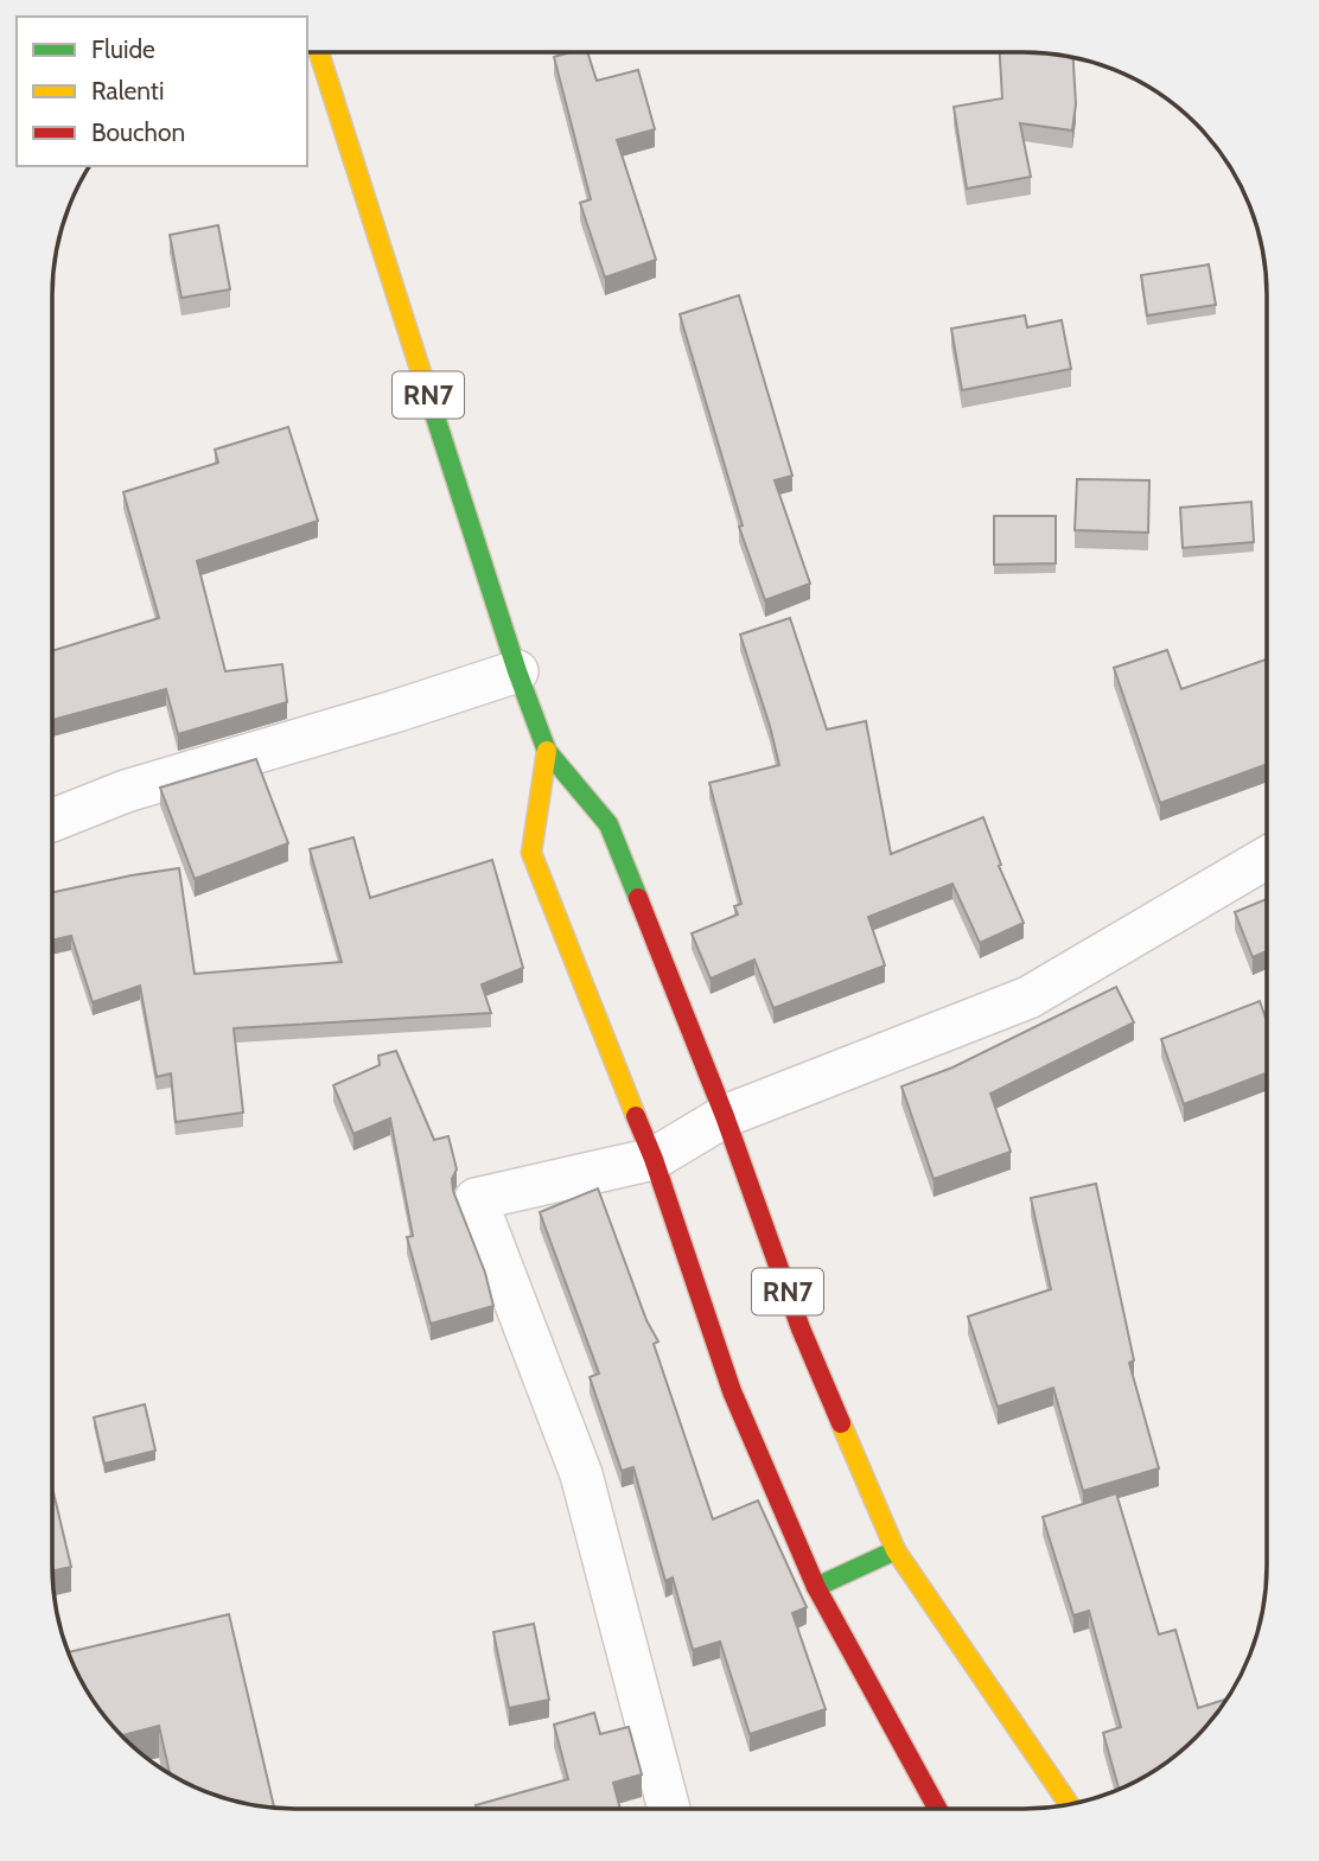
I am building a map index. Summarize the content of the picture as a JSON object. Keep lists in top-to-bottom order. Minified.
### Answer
{"streets":{"main road":["RN7"]},"legend":["Fluide","Ralenti","Bouchon"]}
